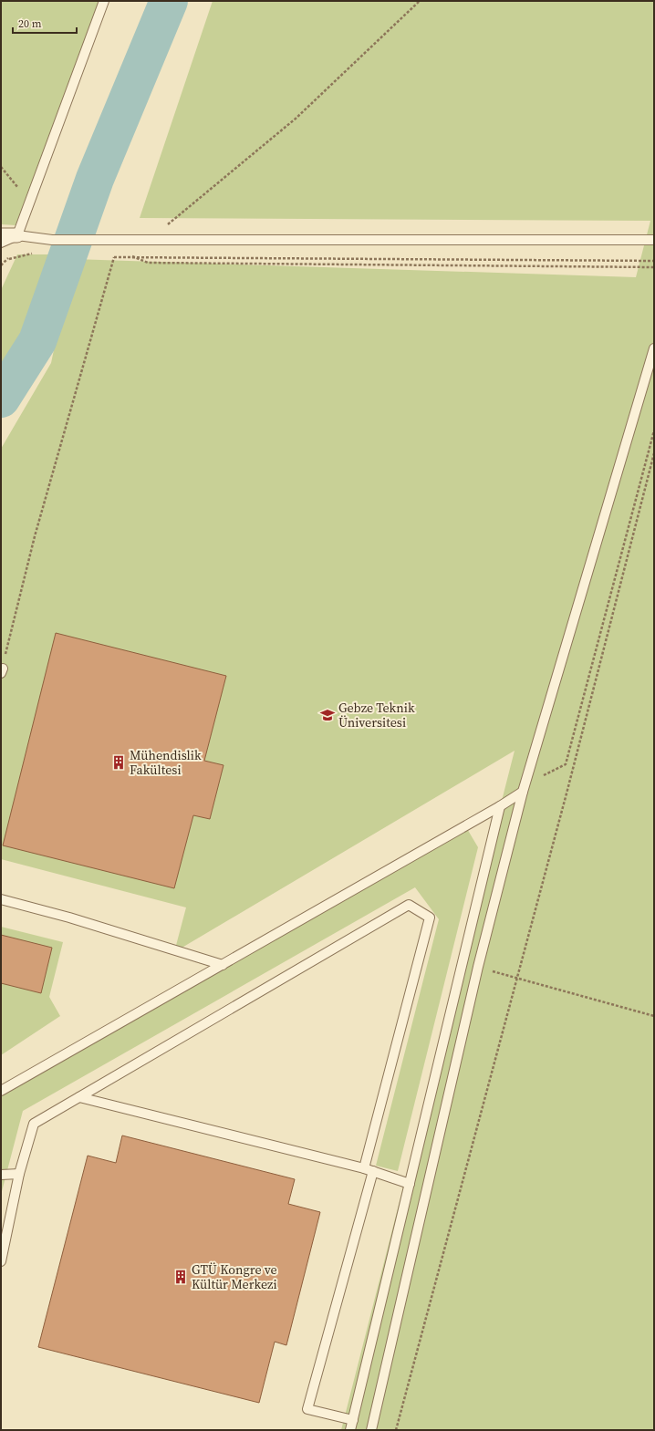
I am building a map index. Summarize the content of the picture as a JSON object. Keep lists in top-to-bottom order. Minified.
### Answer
{"places":{"school or university":["Gebze Teknik Üniversitesi"],"building":["Mühendislik Fakültesi","GTÜ Kongre ve Kültür Merkezi"]},"scale_bar":"20 m"}
